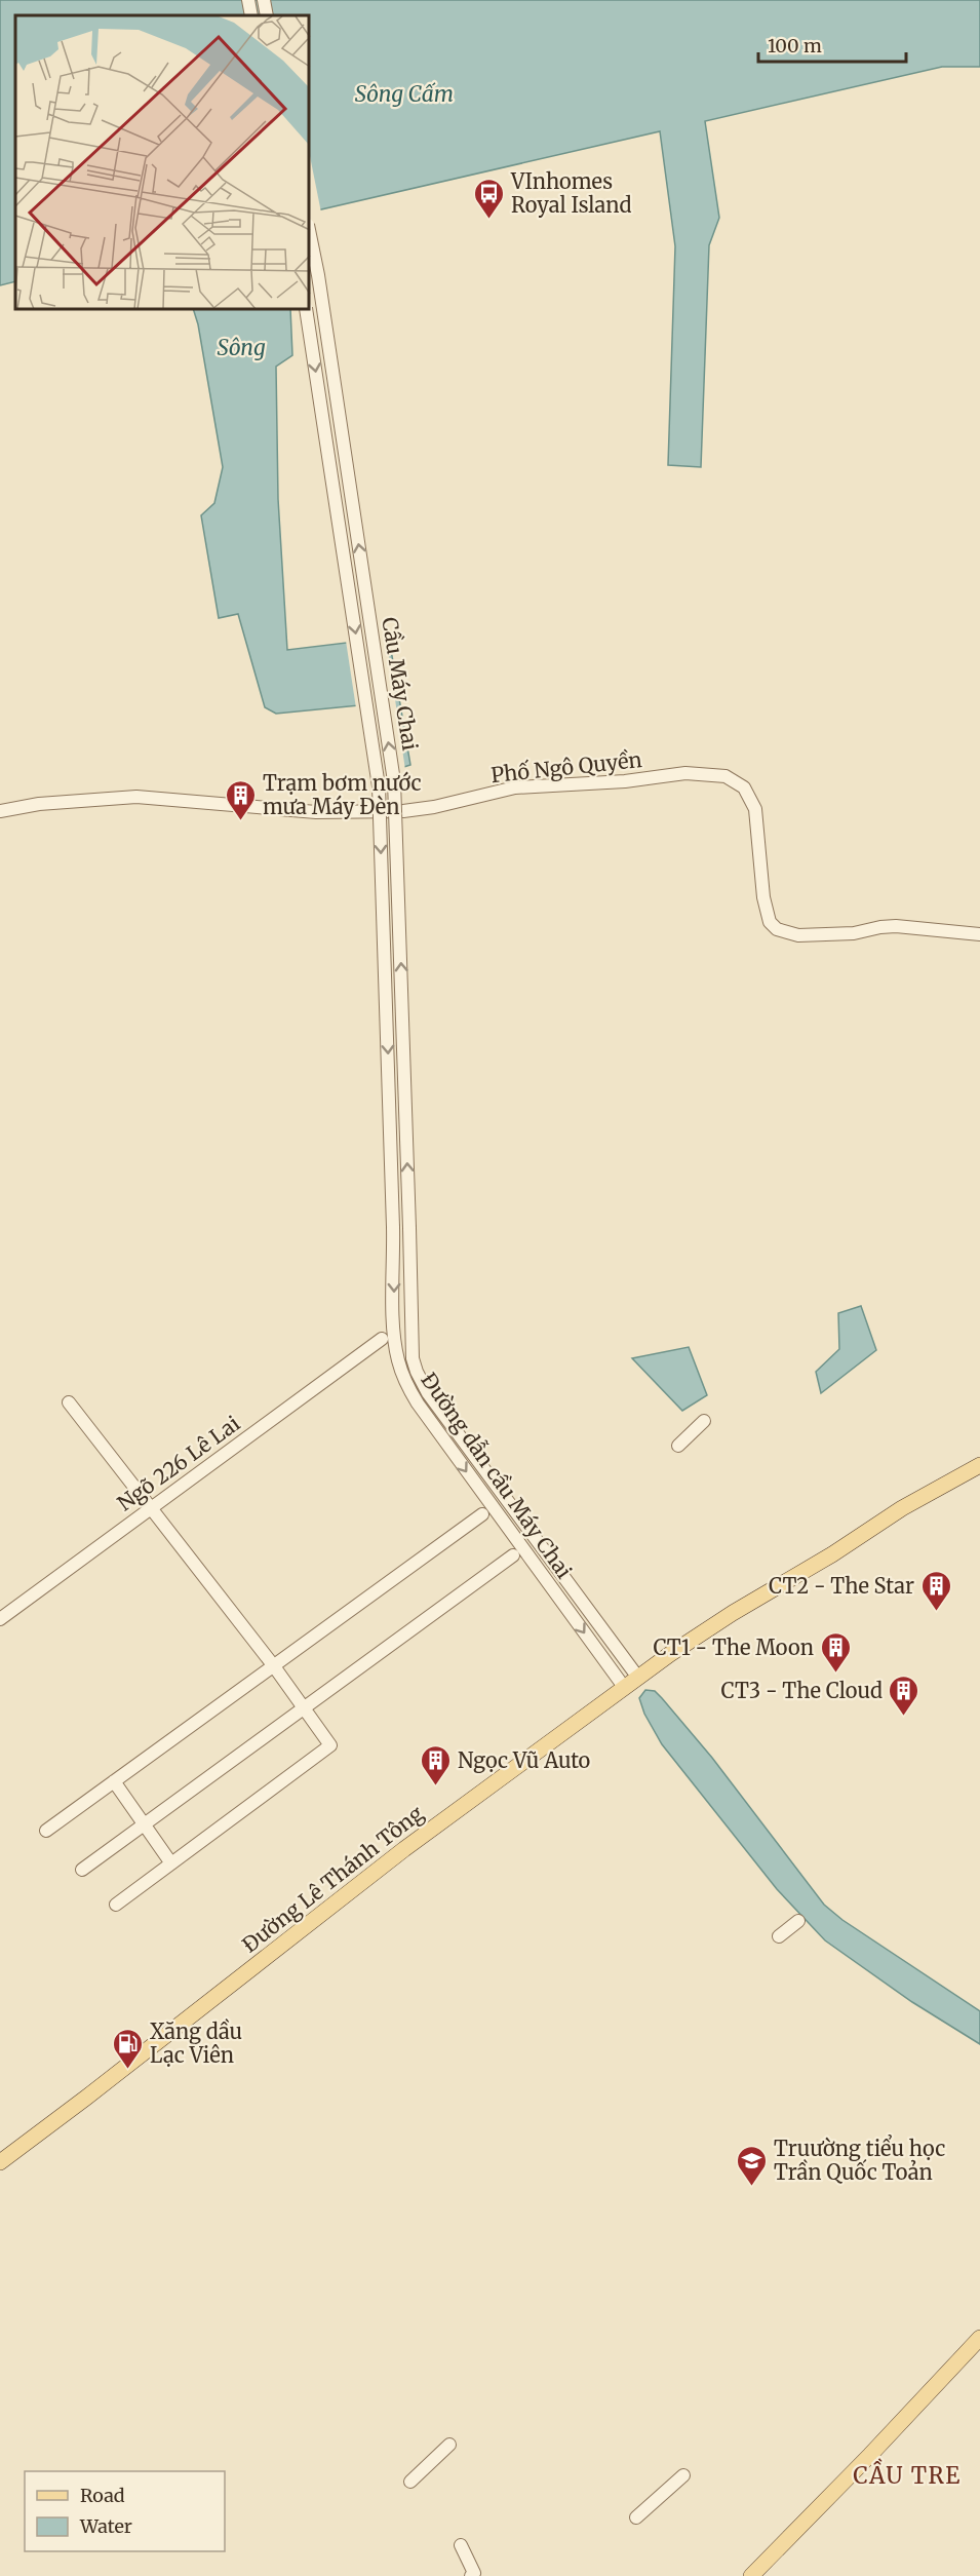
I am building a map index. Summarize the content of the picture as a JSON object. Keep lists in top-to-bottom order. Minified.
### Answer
{"streets":{"main road":["Đường Lê Thánh Tông"],"street":["Cầu Máy Chai","Phố Ngô Quyền","Ngõ 226 Lê Lai","Đường dẫn cầu Máy Chai"]},"crossings":[["Cầu Máy Chai","Đường dẫn cầu Máy Chai"],["Đường dẫn cầu Máy Chai","Đường Lê Thánh Tông"]],"districts":["CẦU TRE"],"water":["Sông Cấm","Sông"],"places":{"bus stop":["VInhomes Royal Island"],"building":["Trạm bơm nước mưa Máy Đèn","CT2 - The Star","CT1 - The Moon","CT3 - The Cloud","Ngọc Vũ Auto"],"fuel station":["Xăng dầu Lạc Viên"],"school or university":["Truường tiểu học Trần Quốc Toản"]},"legend":["Road","Water"],"scale_bar":"100 m"}
